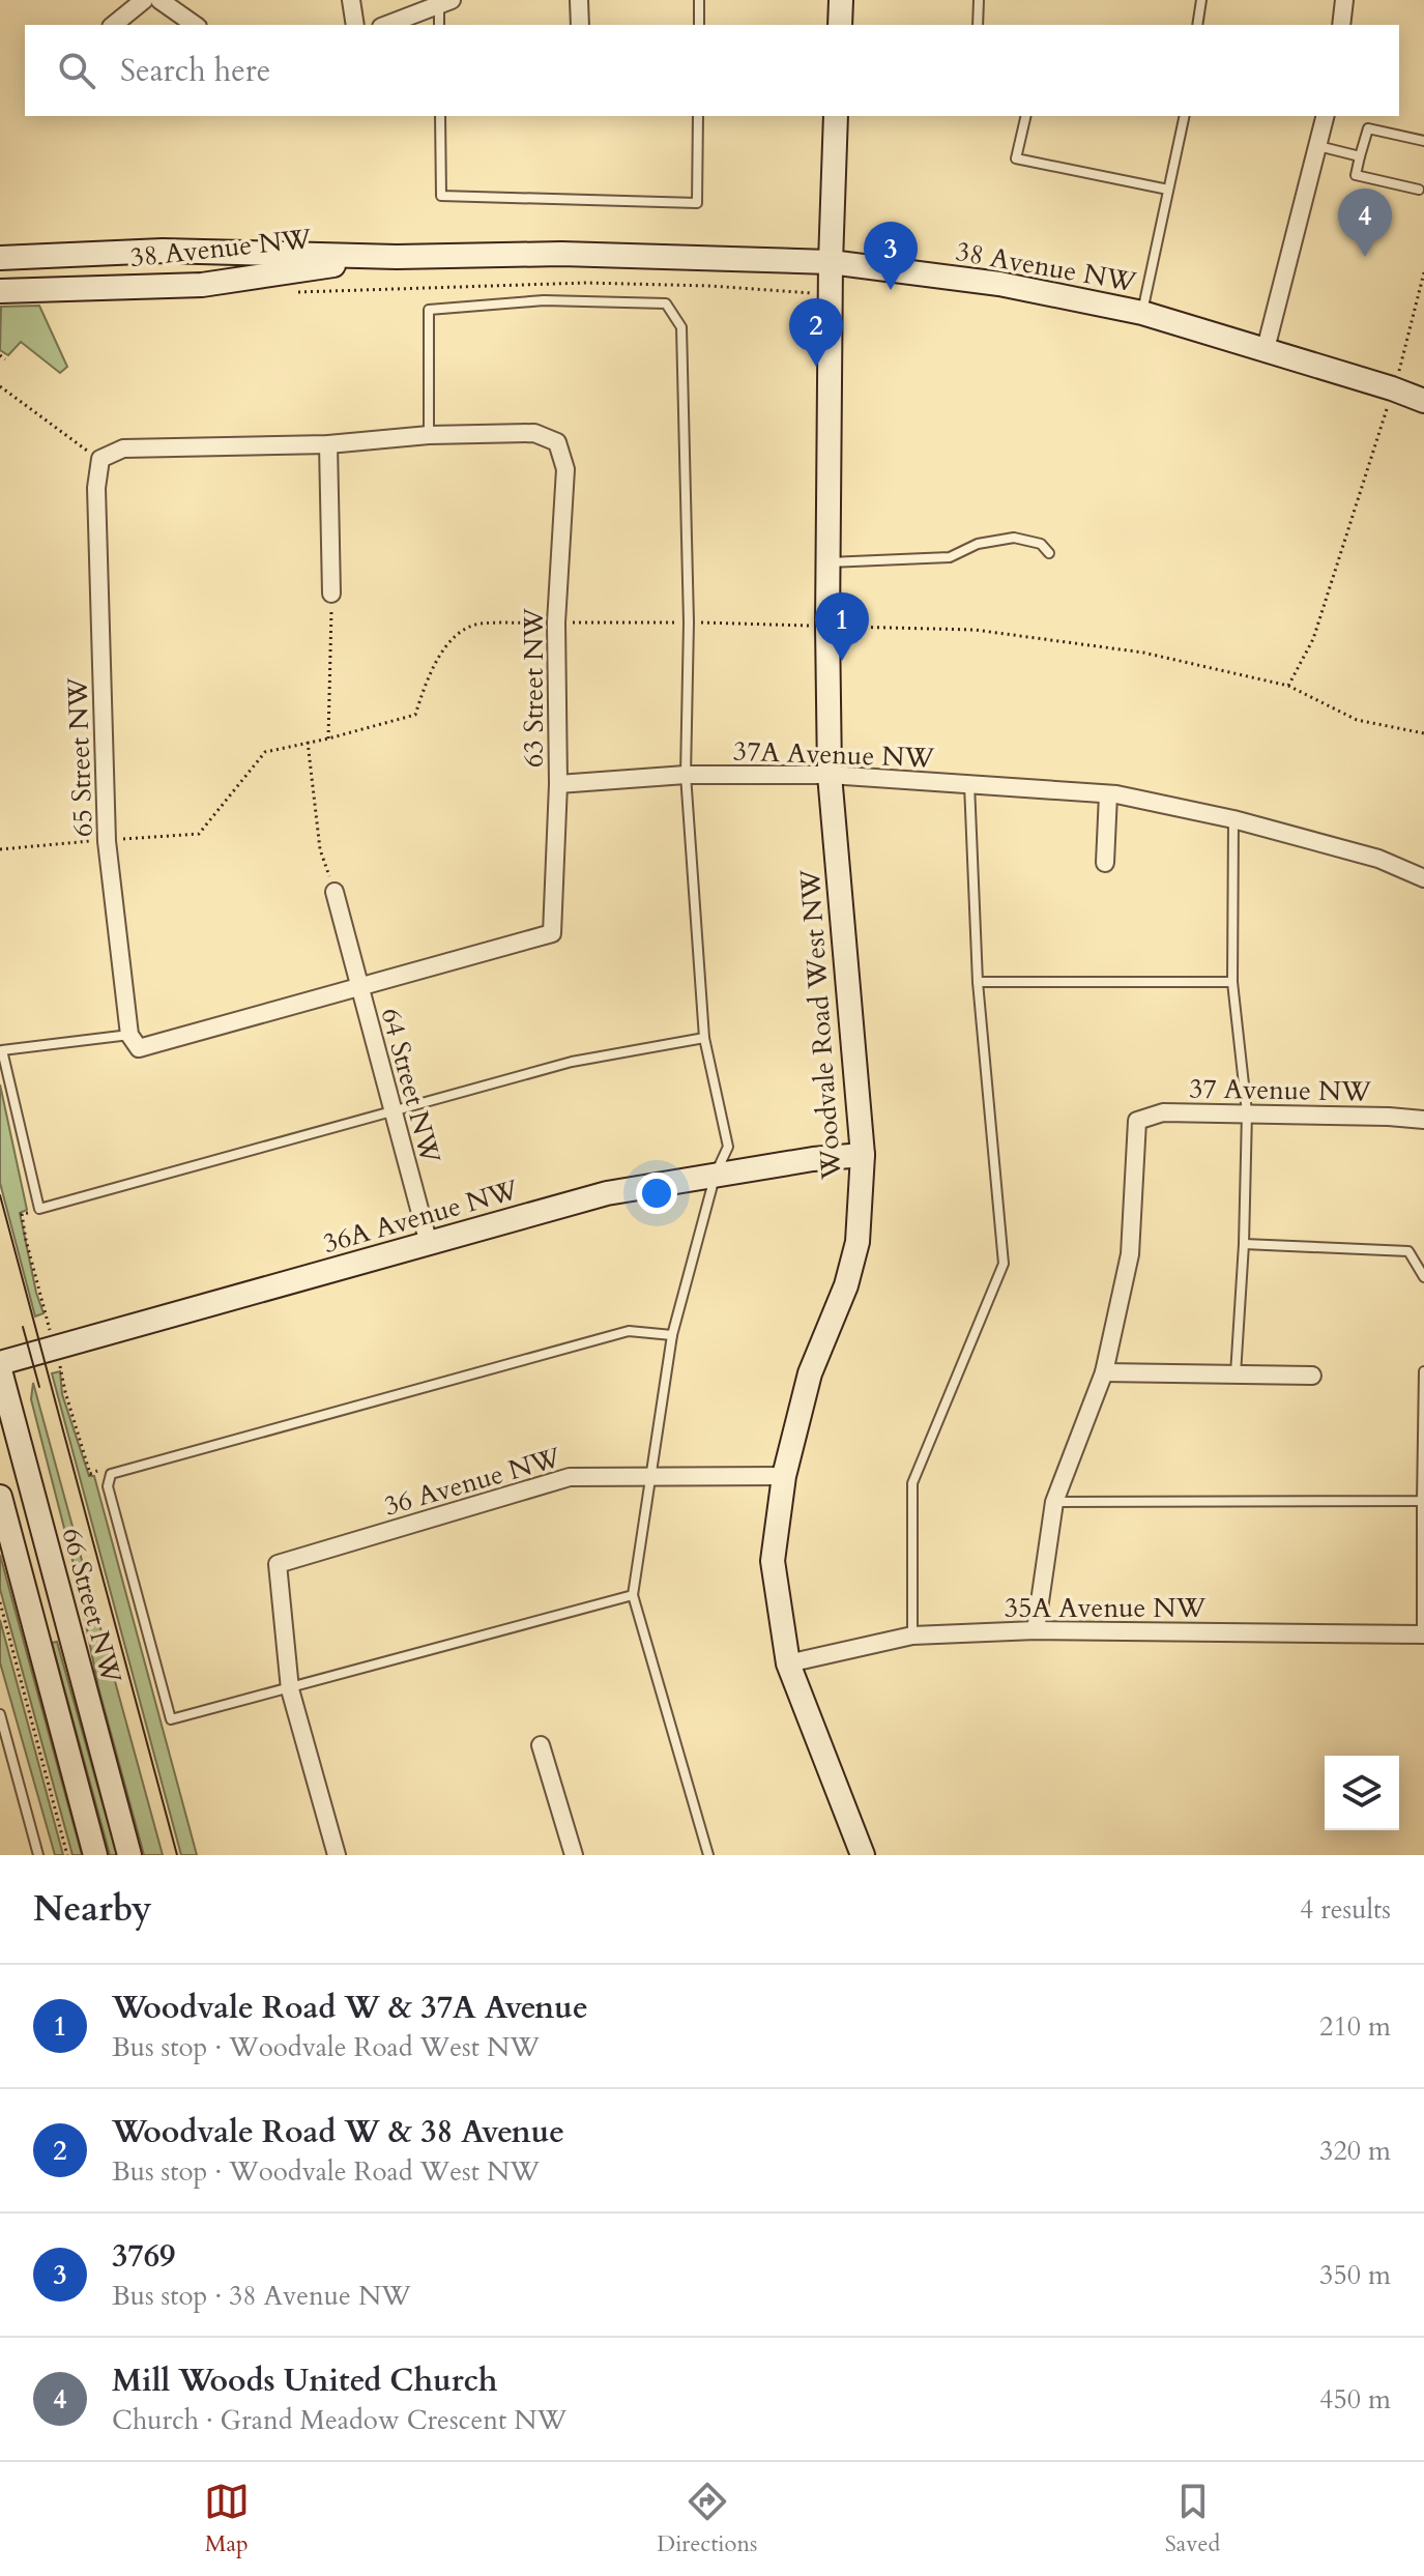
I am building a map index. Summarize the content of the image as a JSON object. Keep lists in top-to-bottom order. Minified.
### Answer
{"streets":{"street":["38 Avenue NW","63 Street NW","37A Avenue NW","65 Street NW","Woodvale Road West NW","64 Street NW","37 Avenue NW","36A Avenue NW","36 Avenue NW","66 Street NW","35A Avenue NW"]},"crossings":[["38 Avenue NW","Woodvale Road West NW"],["63 Street NW","37A Avenue NW"],["63 Street NW","64 Street NW"],["37A Avenue NW","Woodvale Road West NW"],["Woodvale Road West NW","36A Avenue NW"],["Woodvale Road West NW","36 Avenue NW"],["Woodvale Road West NW","35A Avenue NW"],["64 Street NW","36A Avenue NW"]],"page":{"search":"Search here","pins":["4","3","2","1"],"heading":["Nearby","4 results"],"list":[{"mark":"1","name":"Woodvale Road W & 37A Avenue","note":"Bus stop · Woodvale Road West NW","value":"210 m"},{"mark":"2","name":"Woodvale Road W & 38 Avenue","note":"Bus stop · Woodvale Road West NW","value":"320 m"},{"mark":"3","name":"3769","note":"Bus stop · 38 Avenue NW","value":"350 m"},{"mark":"4","name":"Mill Woods United Church","note":"Church · Grand Meadow Crescent NW","value":"450 m"}],"nav":["Map","Directions","Saved"]}}
